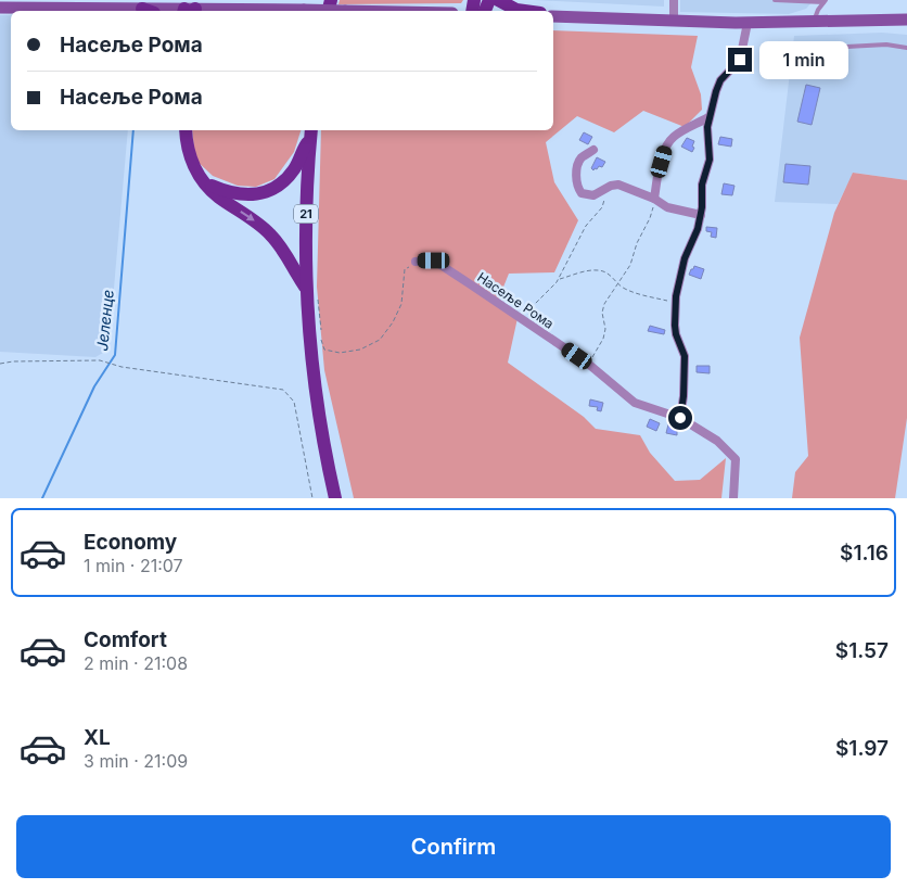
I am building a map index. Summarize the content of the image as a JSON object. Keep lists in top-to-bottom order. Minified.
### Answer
{"streets":{"main road":["21"],"street":["Насеље Рома"]},"water":["Јеленце"],"page":{"banner":["Насеље Рома","Насеље Рома"],"bubble":"1 min","list":[{"name":"Economy","note":"1 min · 21:07","value":"$1.16"},{"name":"Comfort","note":"2 min · 21:08","value":"$1.57"},{"name":"XL","note":"3 min · 21:09","value":"$1.97"}],"buttons":"Confirm"}}
